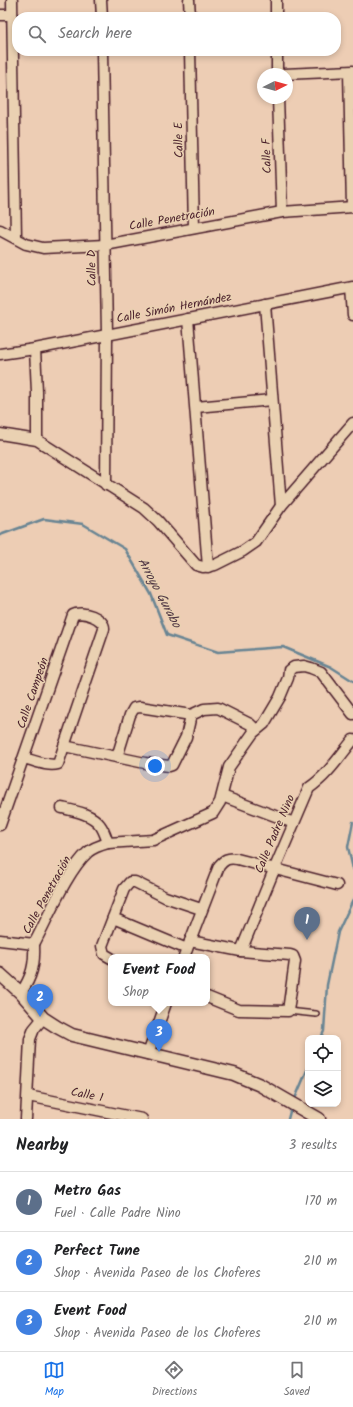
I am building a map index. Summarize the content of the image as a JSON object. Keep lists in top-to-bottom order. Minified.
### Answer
{"streets":{"street":["Calle E","Calle F","Calle Penetración","Calle D","Calle Simón Hernández","Calle Campeón","Calle Padre Nino","Calle 1"]},"crossings":[["Calle E","Calle Penetración"],["Calle F","Calle Penetración"],["Calle Penetración","Calle D"],["Calle D","Calle Simón Hernández"]],"water":["Arroyo Gurabo"],"north":"right","page":{"search":"Search here","pins":["1","2","3"],"popup":["Event Food","Shop"],"heading":["Nearby","3 results"],"list":[{"mark":"1","name":"Metro Gas","note":"Fuel · Calle Padre Nino","value":"170 m"},{"mark":"2","name":"Perfect Tune","note":"Shop · Avenida Paseo de los Choferes","value":"210 m"},{"mark":"3","name":"Event Food","note":"Shop · Avenida Paseo de los Choferes","value":"210 m"}],"nav":["Map","Directions","Saved"]}}
